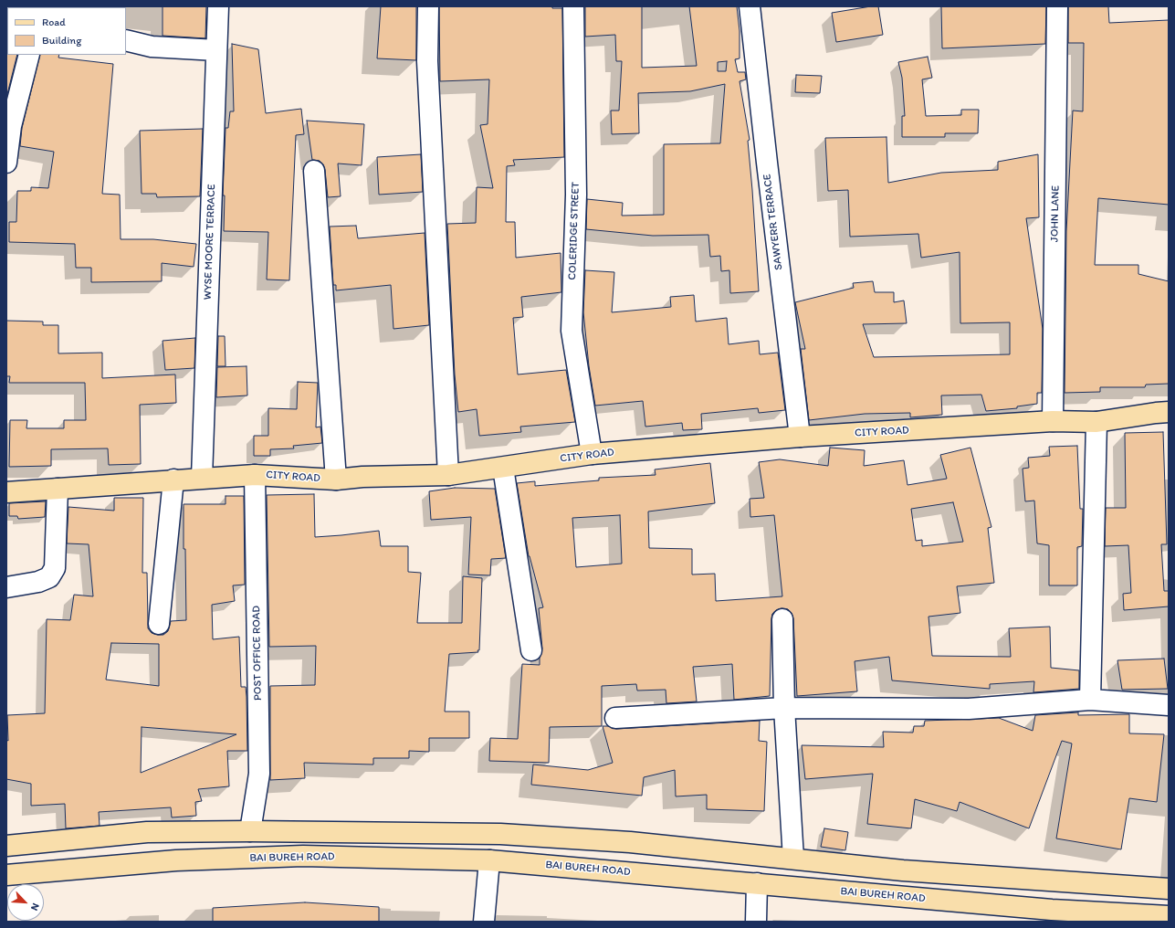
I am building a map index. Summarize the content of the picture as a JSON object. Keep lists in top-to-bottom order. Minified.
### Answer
{"streets":{"main road":["CITY ROAD","BAI BUREH ROAD"],"street":["JOHN LANE","SAWYERR TERRACE","COLERIDGE STREET","WYSE MOORE TERRACE","POST OFFICE ROAD"]},"crossings":[["JOHN LANE","CITY ROAD"],["SAWYERR TERRACE","CITY ROAD"],["COLERIDGE STREET","CITY ROAD"],["WYSE MOORE TERRACE","CITY ROAD"],["CITY ROAD","POST OFFICE ROAD"]],"legend":["Road","Building"],"north":"bottom right"}
